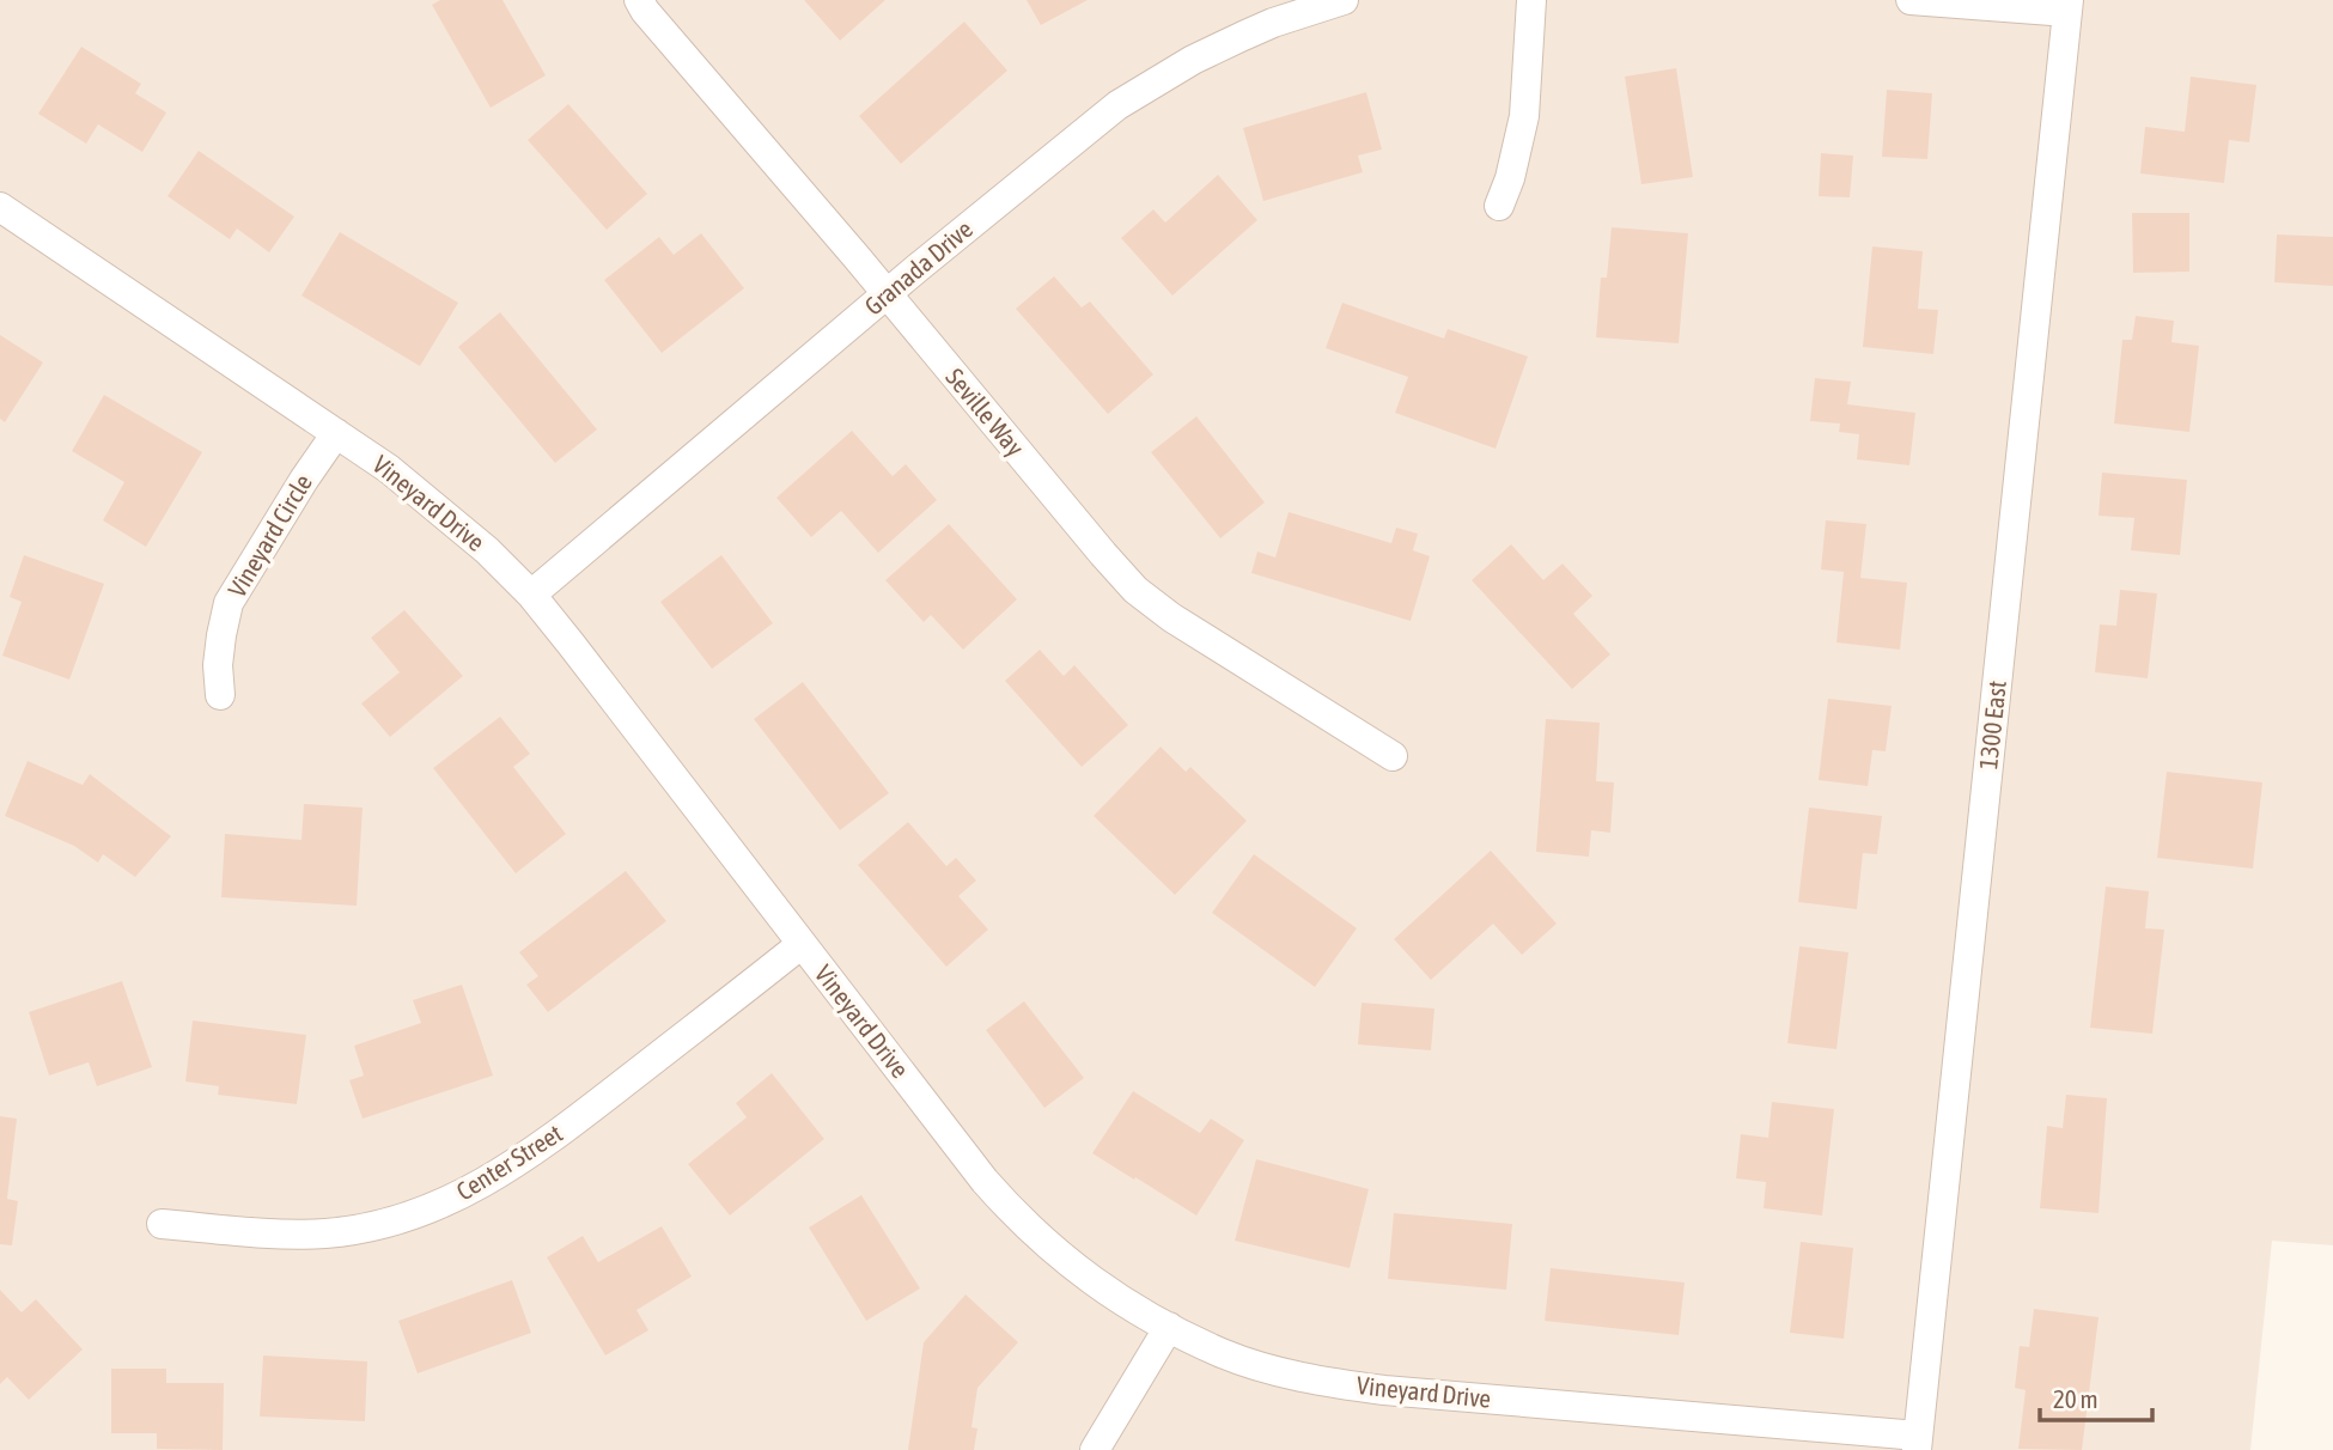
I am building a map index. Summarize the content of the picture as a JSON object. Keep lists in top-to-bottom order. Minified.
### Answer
{"streets":{"street":["Granada Drive","Seville Way","Vineyard Drive","Vineyard Circle","1300 East","Center Street"]},"crossings":[["Granada Drive","Seville Way"],["Granada Drive","Vineyard Drive"],["Vineyard Drive","Vineyard Circle"],["Vineyard Drive","1300 East"],["Vineyard Drive","Center Street"]],"scale_bar":"20 m"}
